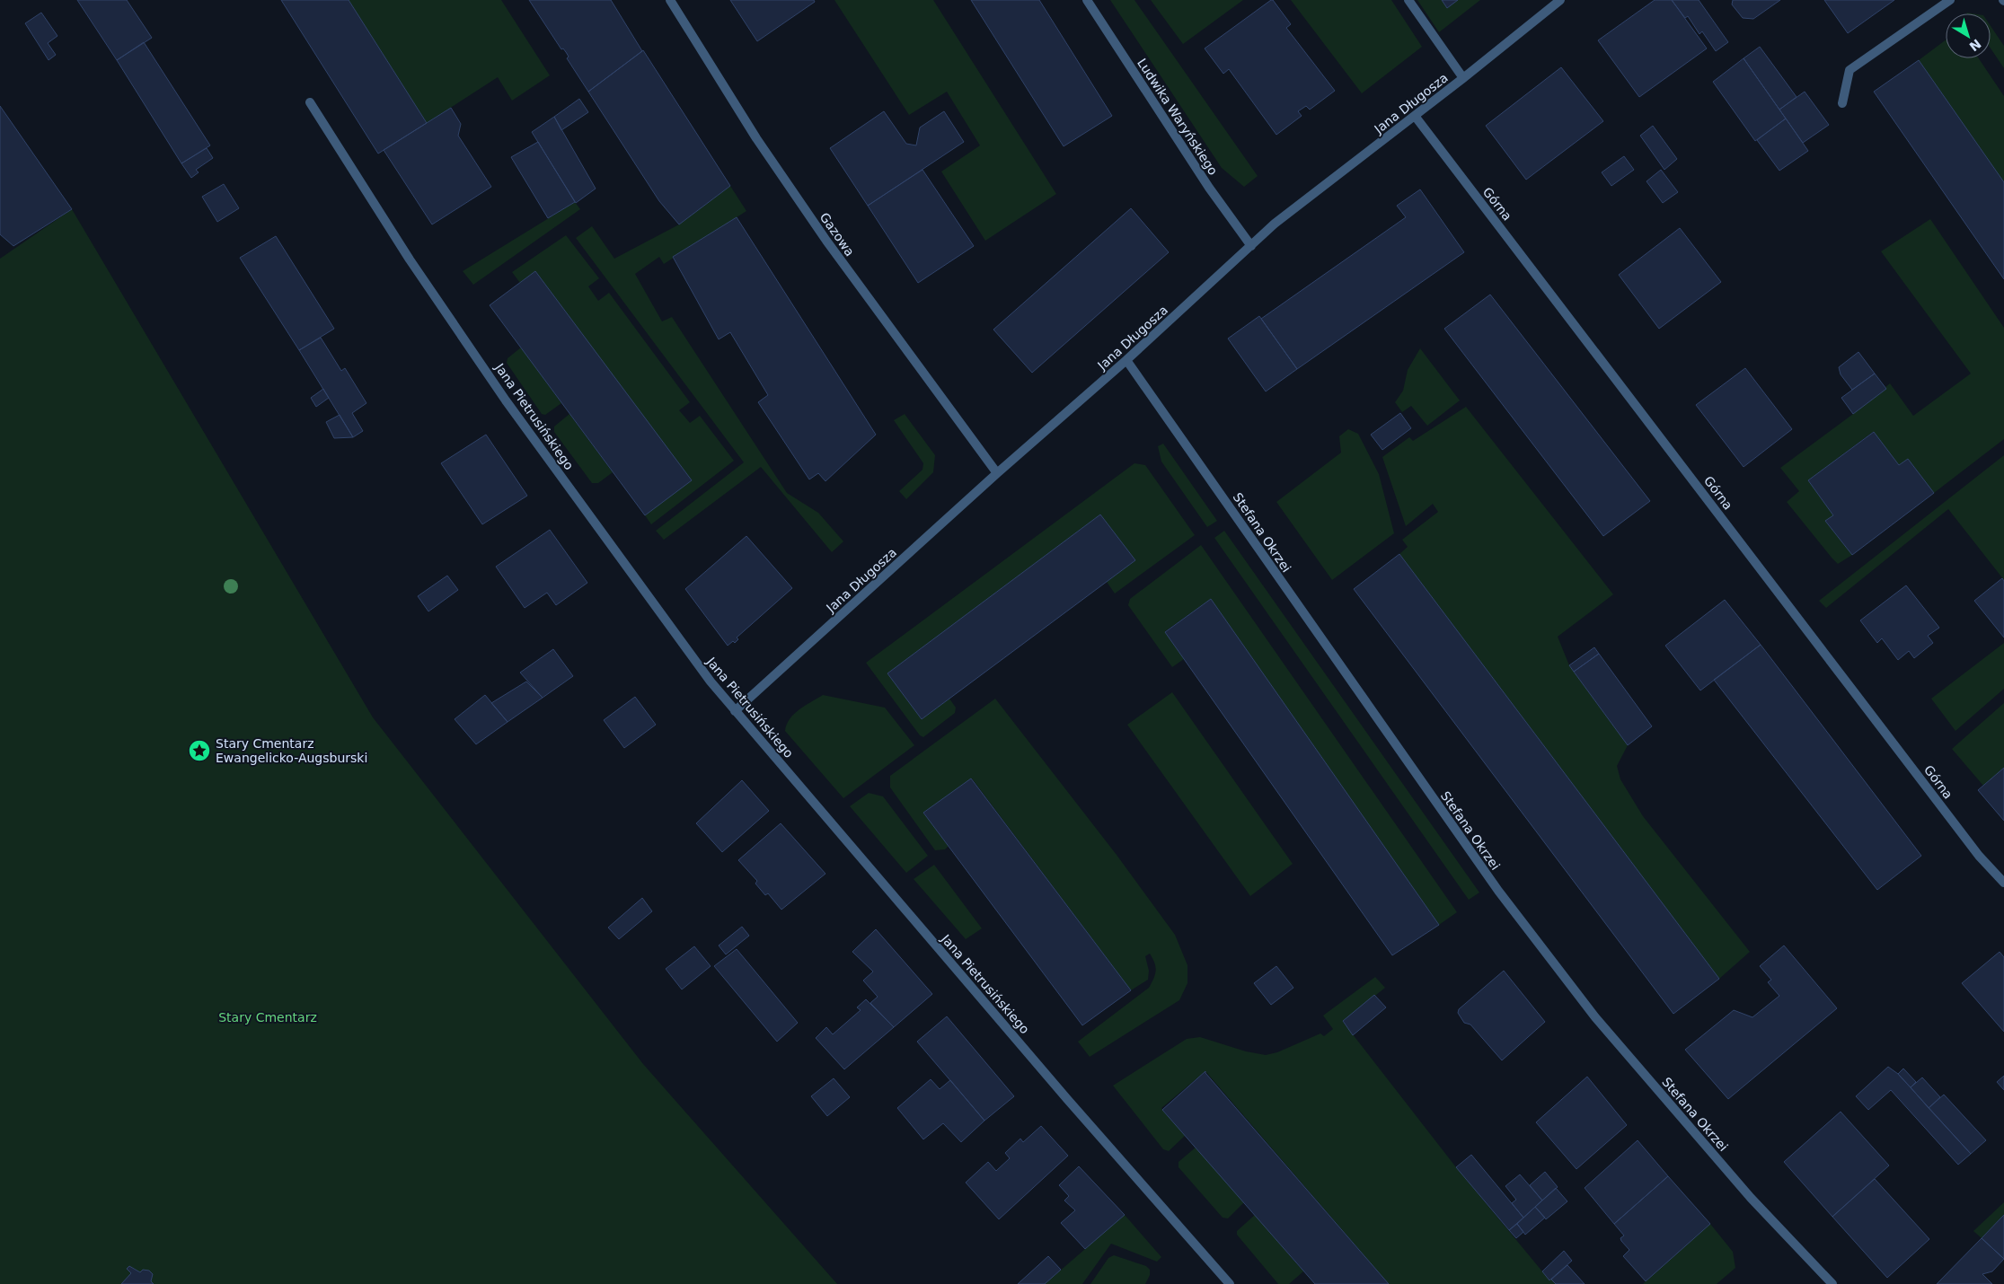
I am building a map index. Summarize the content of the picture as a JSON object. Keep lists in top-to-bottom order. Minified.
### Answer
{"streets":{"street":["Jana Długosza","Ludwika Waryńskiego","Górna","Gazowa","Jana Pietrusińskiego","Stefana Okrzei"]},"crossings":[["Jana Długosza","Ludwika Waryńskiego"],["Jana Długosza","Górna"],["Jana Długosza","Gazowa"],["Jana Długosza","Jana Pietrusińskiego"],["Jana Długosza","Stefana Okrzei"]],"parks":["Stary Cmentarz"],"places":{"place":["Stary Cmentarz Ewangelicko-Augsburski"]},"north":"bottom right"}
